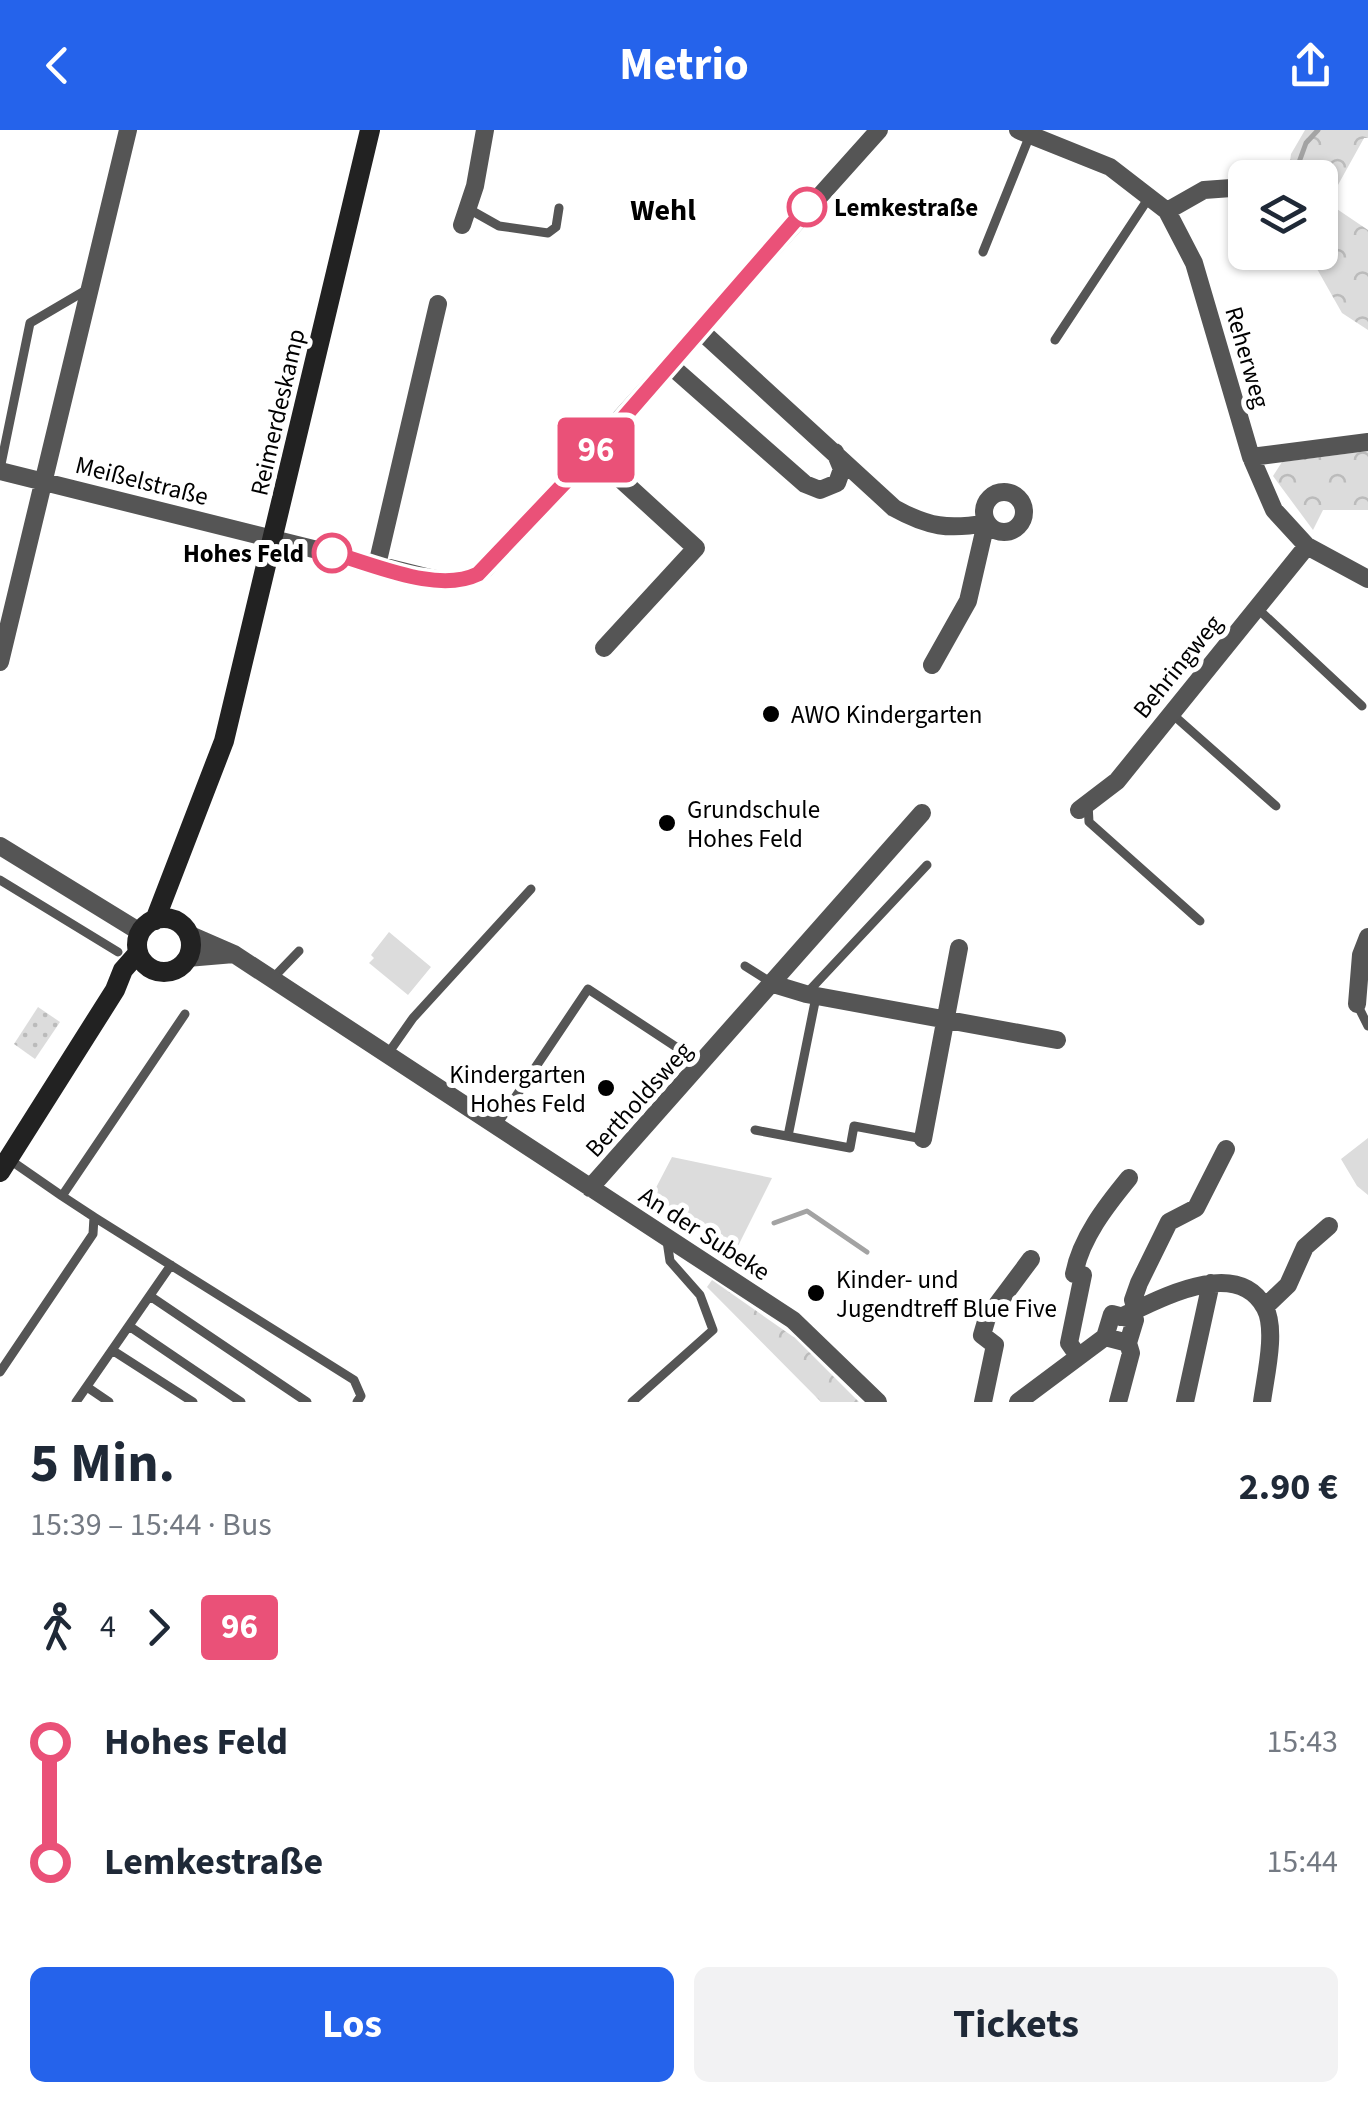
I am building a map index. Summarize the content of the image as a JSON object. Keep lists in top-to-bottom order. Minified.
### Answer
{"streets":{"main road":["Reimerdeskamp"],"street":["Reherweg","Meißelstraße","Behringweg","Bertholdsweg","An der Subeke"]},"crossings":[["Reherweg","Behringweg"],["Reimerdeskamp","Meißelstraße"],["Reimerdeskamp","Bertholdsweg"],["Bertholdsweg","An der Subeke"]],"districts":["Wehl"],"places":["Lemkestraße","Hohes Feld","AWO Kindergarten","Grundschule Hohes Feld","Kindergarten Hohes Feld","Kinder- und Jugendtreff Blue Five"],"lines":["bus line 96"],"page":{"header":"Metrio","on_map":"96","heading":["5 Min.","15:39 – 15:44 · Bus","2.90 €"],"legs":["4","96"],"list":[{"name":"Hohes Feld","value":"15:43"},{"name":"Lemkestraße","value":"15:44"}],"buttons":["Los","Tickets"]}}
